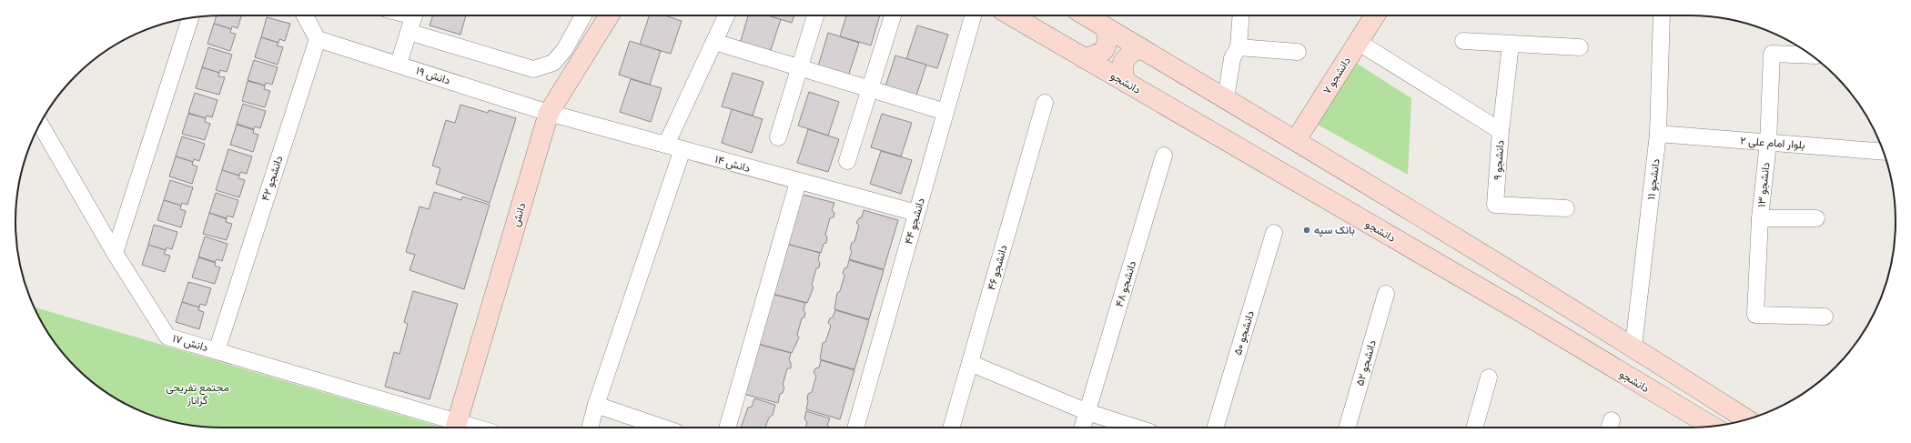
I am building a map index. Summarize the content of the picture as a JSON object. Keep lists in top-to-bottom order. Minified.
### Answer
{"streets":{"main road":["دانشجو ۷","دانشجو","دانش"],"street":["دانش ۱۹","بلوار امام علی ۲","دانشجو ۹","دانش ۱۴","دانشجو ۴۲","دانشجو ۱۱","دانشجو ۱۳","دانشجو ۴۴","دانشجو ۴۶","دانشجو ۴۸","دانشجو ۵۰","دانش ۱۷","دانشجو ۵۲"]},"crossings":[["دانش ۱۹","دانش ۱۴"],["دانش ۱۹","دانشجو ۴۲"],["دانش ۱۹","دانش"],["بلوار امام علی ۲","دانشجو ۱۱"],["بلوار امام علی ۲","دانشجو ۱۳"],["دانش ۱۴","دانش"],["دانش ۱۴","دانشجو ۴۴"],["دانشجو ۴۲","دانش ۱۷"],["دانش","دانش ۱۷"]],"parks":["مجتمع تفریحی گراناز"],"places":["بانک سپه"]}
